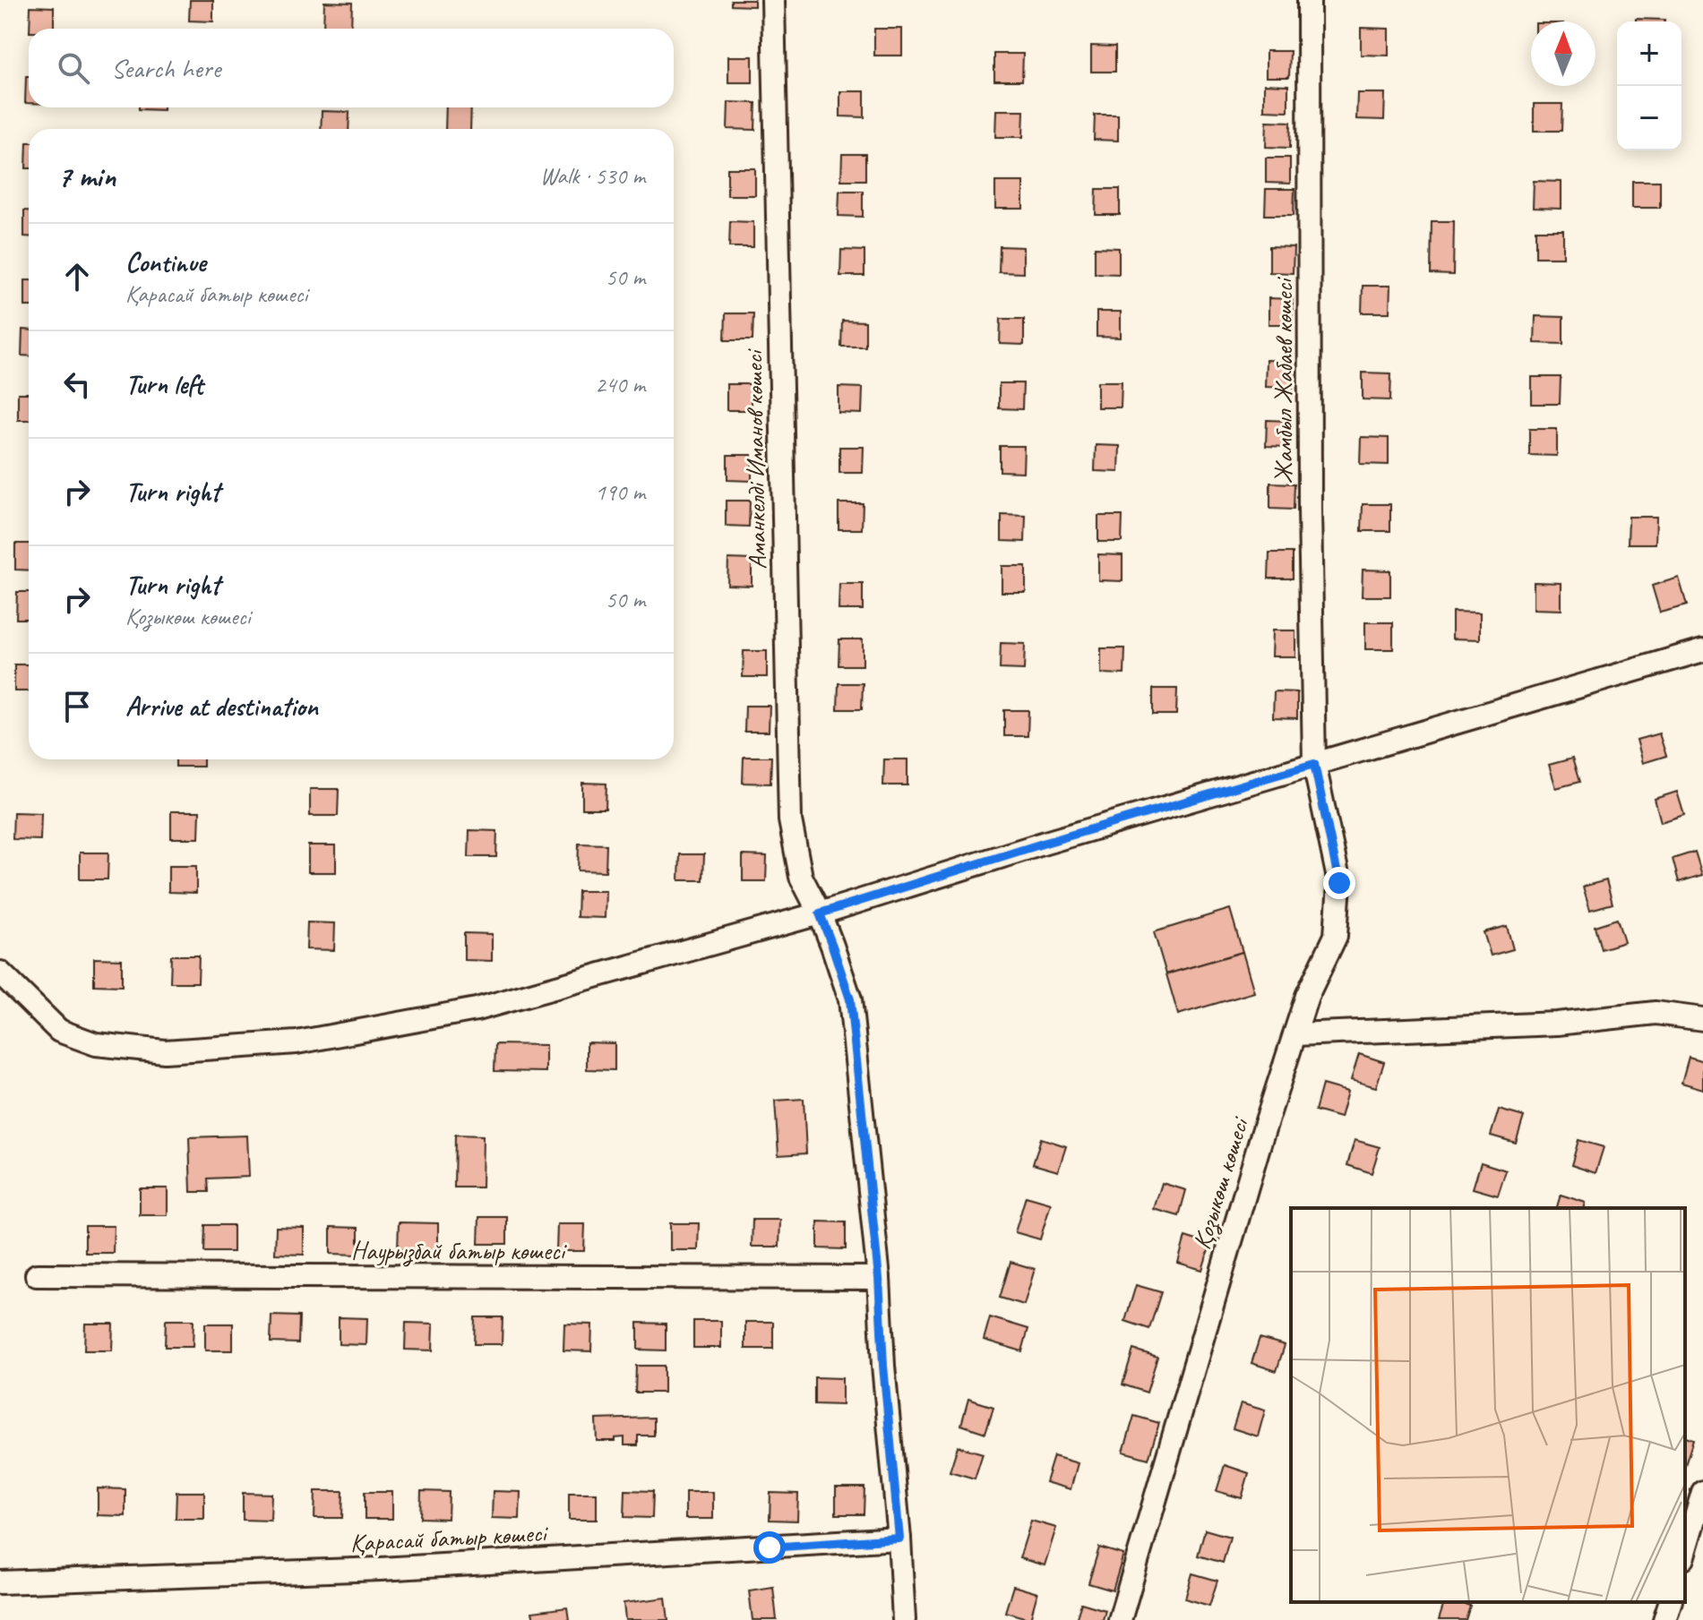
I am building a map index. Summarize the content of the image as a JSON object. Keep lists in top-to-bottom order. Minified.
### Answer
{"streets":{"street":["Жамбыл Жабаев көшесі","Аманкелді Иманов көшесі","Қозыкөш көшесі","Наурызбай батыр көшесі","Қарасай батыр көшесі"]},"crossings":[["Жамбыл Жабаев көшесі","Қозыкөш көшесі"],["Аманкелді Иманов көшесі","Наурызбай батыр көшесі"],["Аманкелді Иманов көшесі","Қарасай батыр көшесі"]],"north":"top","page":{"map_buttons":["+","−"],"search":"Search here","heading":["7 min","Walk · 530 m"],"list":[["Continue","Қарасай батыр көшесі","50 m"],["Turn left","240 m"],["Turn right","190 m"],["Turn right","Қозыкөш көшесі","50 m"],"Arrive at destination"]}}
